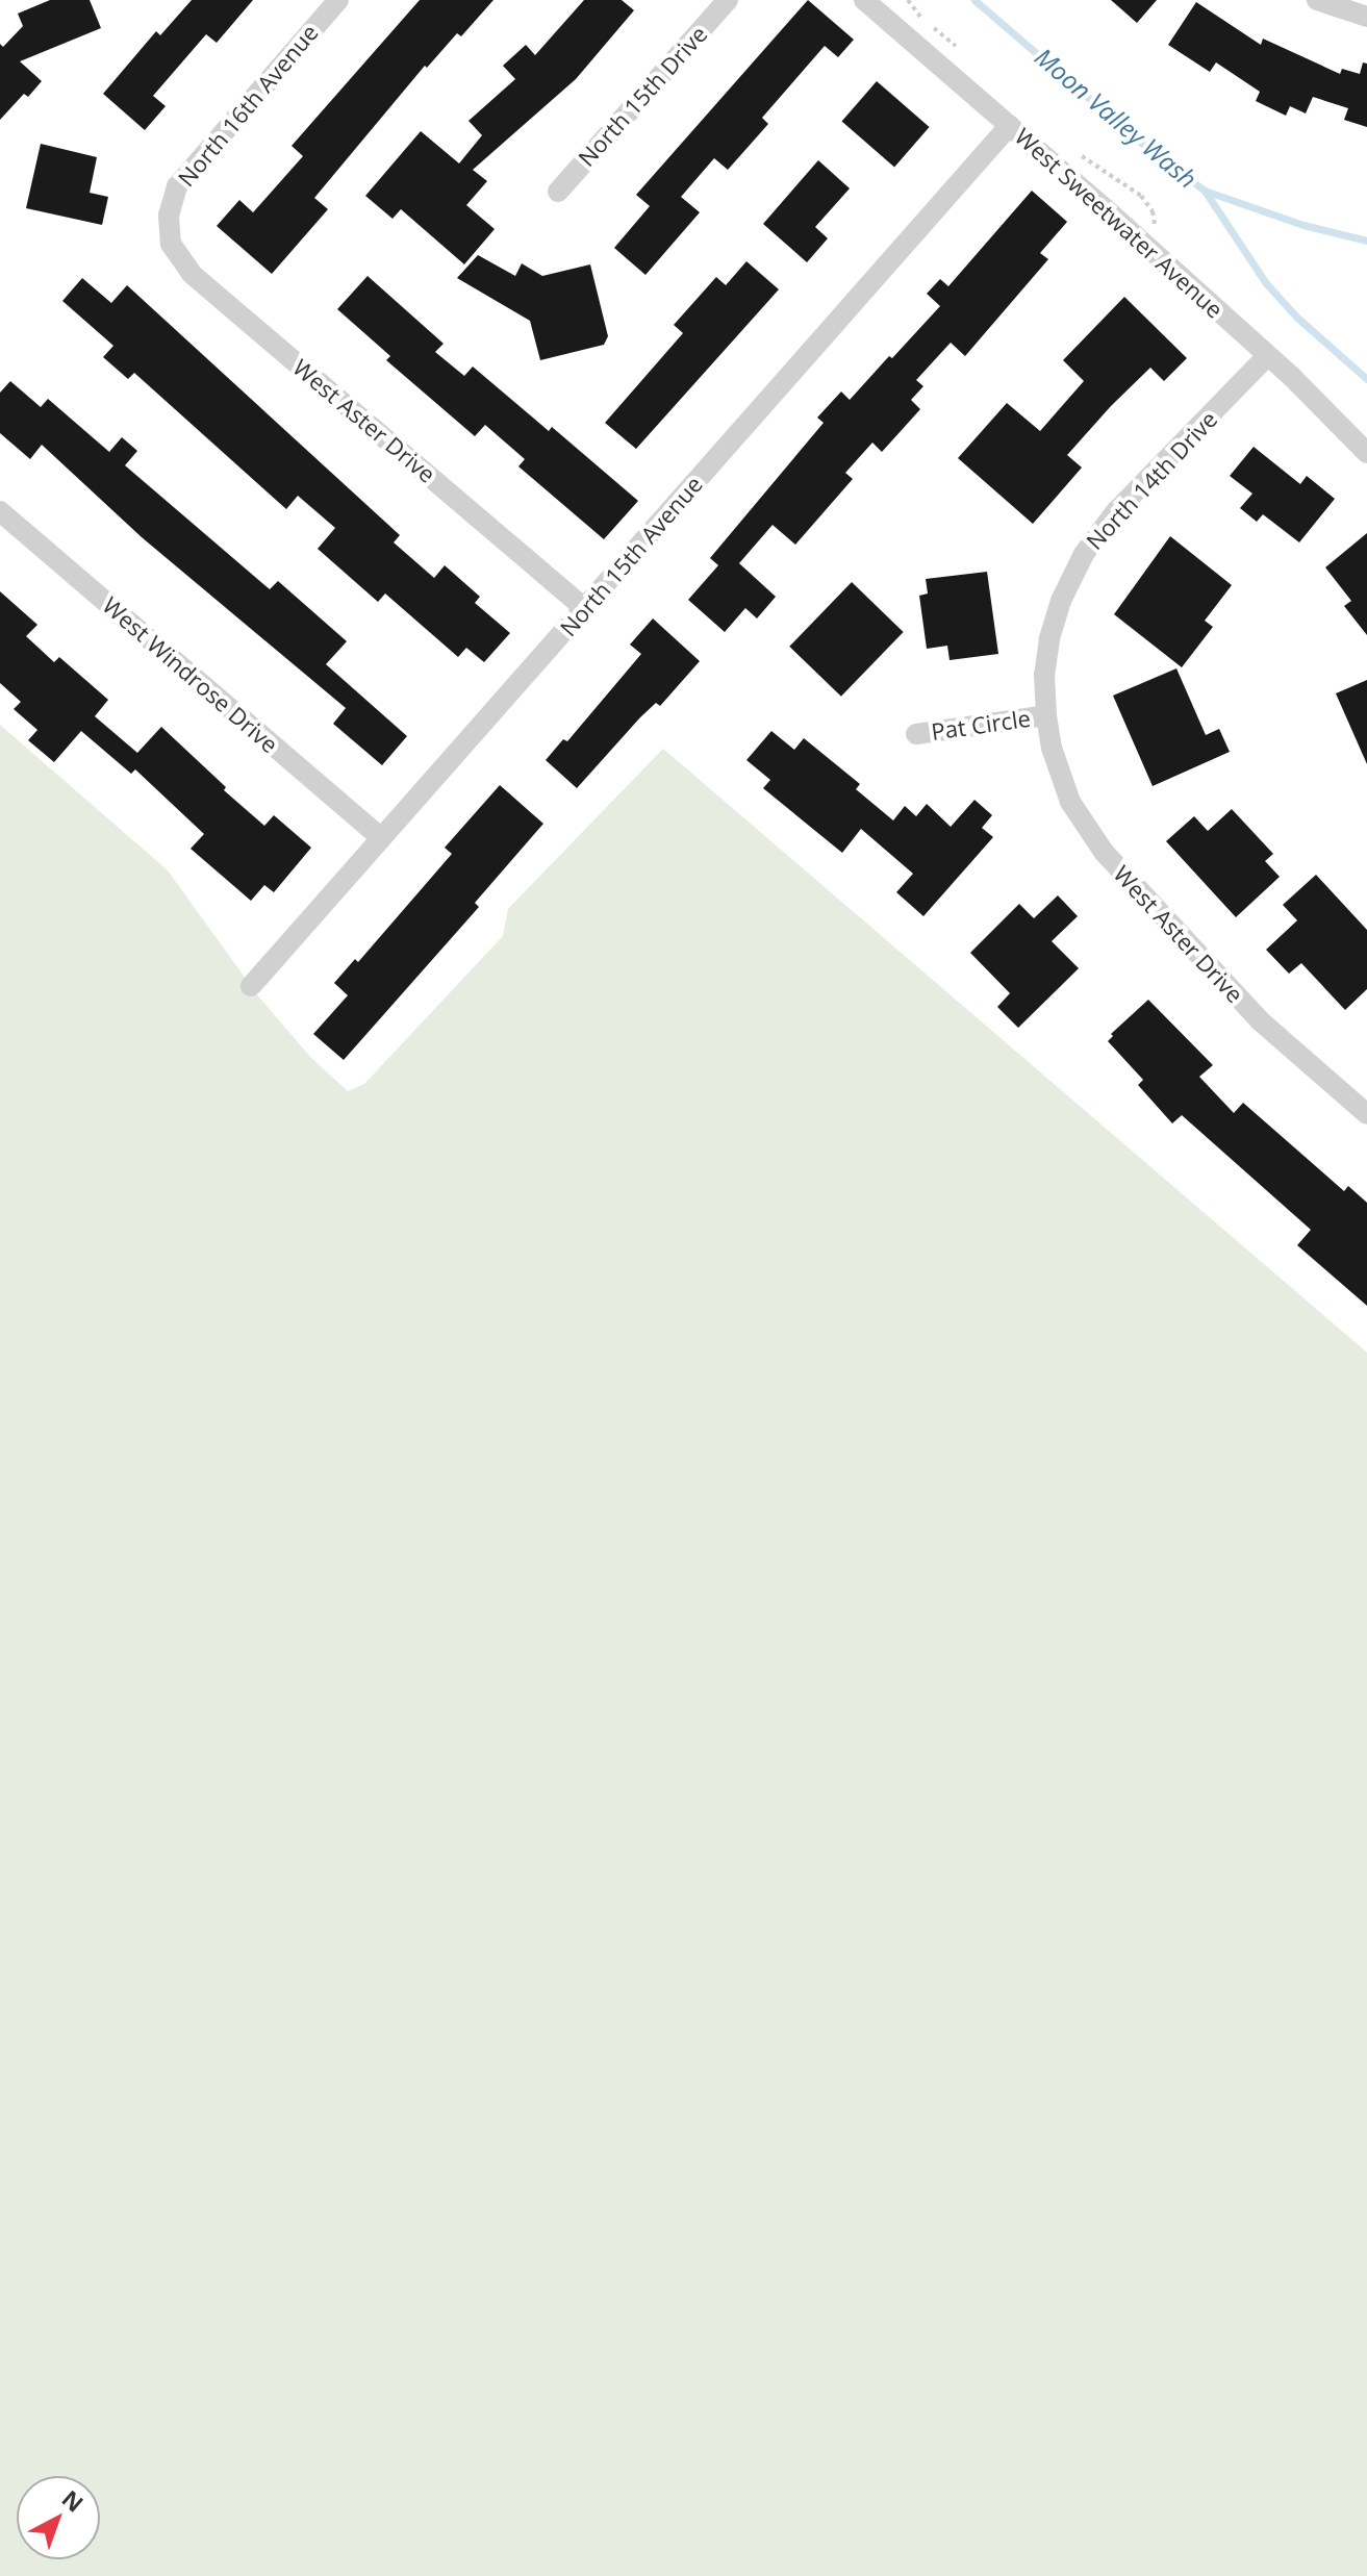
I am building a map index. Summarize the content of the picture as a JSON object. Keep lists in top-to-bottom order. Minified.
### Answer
{"streets":{"street":["North 15th Drive","North 16th Avenue","West Sweetwater Avenue","West Aster Drive","North 14th Drive","North 15th Avenue","West Windrose Drive","Pat Circle"]},"crossings":[["North 16th Avenue","West Aster Drive"],["West Sweetwater Avenue","North 14th Drive"],["West Sweetwater Avenue","North 15th Avenue"],["West Aster Drive","North 14th Drive"],["West Aster Drive","North 15th Avenue"],["West Aster Drive","Pat Circle"],["North 14th Drive","Pat Circle"],["North 15th Avenue","West Windrose Drive"]],"water":["Moon Valley Wash"],"north":"top right"}
